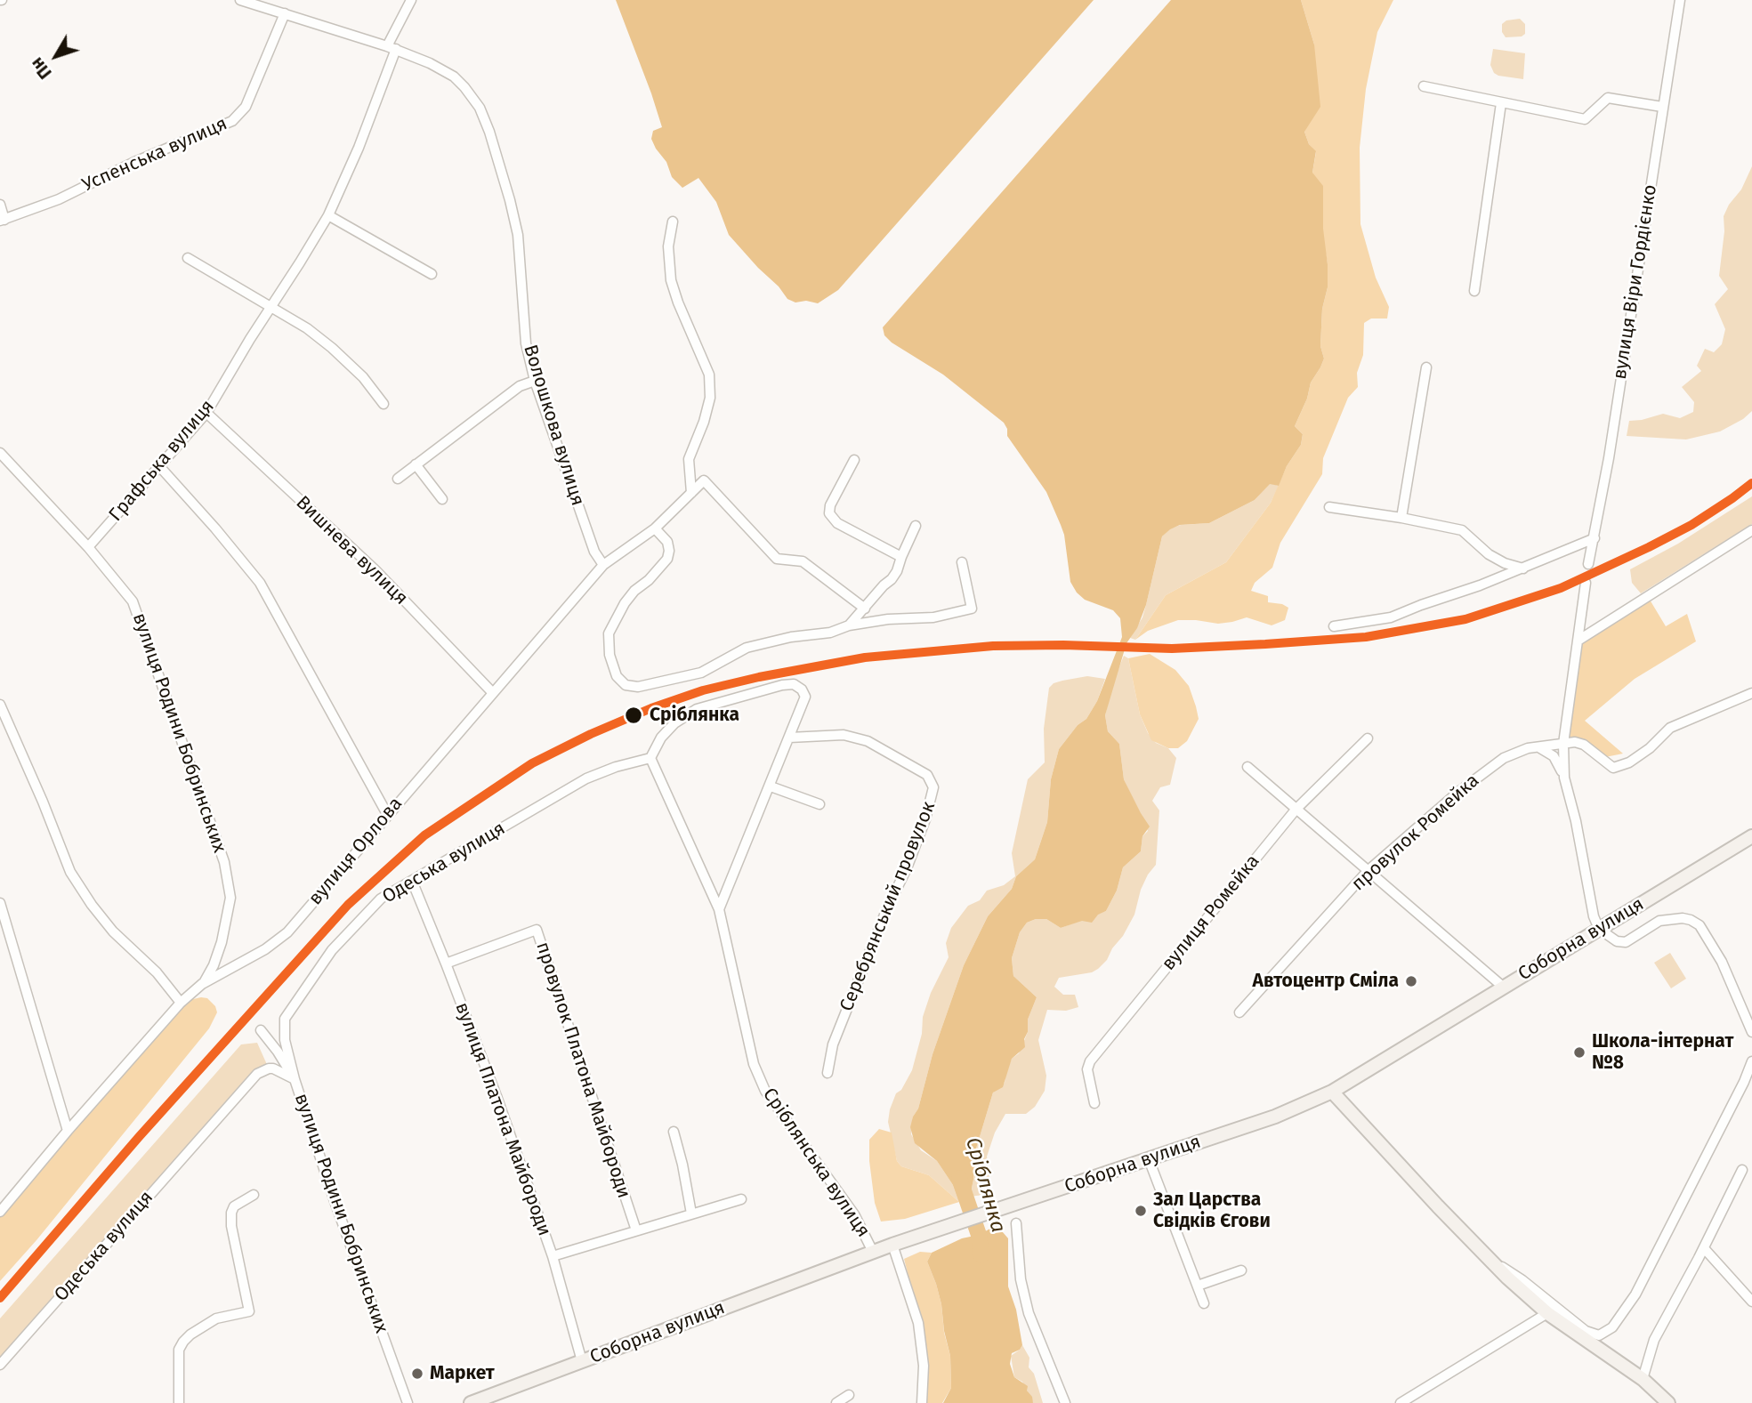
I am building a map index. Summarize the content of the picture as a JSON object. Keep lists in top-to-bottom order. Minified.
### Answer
{"streets":{"main road":["Соборна вулиця"],"street":["Успенська вулиця","вулиця Віри Гордієнко","Волошкова вулиця","Графська вулиця","Вишнева вулиця","вулиця Родини Бобринських","провулок Ромейка","вулиця Орлова","Одеська вулиця","Серебрянський провулок","вулиця Ромейка","провулок Платона Майбороди","вулиця Платона Майбороди","Сріблянська вулиця"]},"crossings":[["Успенська вулиця","Волошкова вулиця"],["Волошкова вулиця","Графська вулиця"],["Волошкова вулиця","вулиця Орлова"],["Графська вулиця","Вишнева вулиця"],["Графська вулиця","вулиця Родини Бобринських"],["Вишнева вулиця","вулиця Орлова"],["вулиця Родини Бобринських","вулиця Орлова"],["вулиця Родини Бобринських","Одеська вулиця"],["Одеська вулиця","вулиця Платона Майбороди"],["Одеська вулиця","Сріблянська вулиця"],["Соборна вулиця","вулиця Платона Майбороди"],["Соборна вулиця","Сріблянська вулиця"],["провулок Платона Майбороди","вулиця Платона Майбороди"]],"water":["Сріблянка"],"places":["Сріблянка","Автоцентр Сміла","Школа-інтернат №8","Зал Царства Свідків Єгови","Маркет"],"north":"bottom left"}
